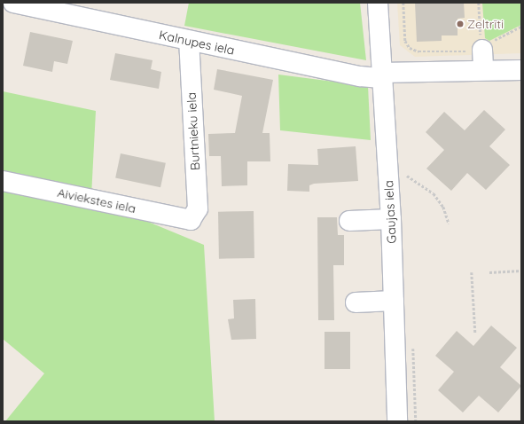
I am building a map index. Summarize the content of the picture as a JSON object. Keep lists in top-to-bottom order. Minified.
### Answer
{"streets":{"street":["Kalnupes iela","Burtnieku iela","Aiviekstes iela","Gaujas iela"]},"crossings":[["Kalnupes iela","Burtnieku iela"],["Kalnupes iela","Gaujas iela"],["Burtnieku iela","Aiviekstes iela"]],"places":["Zeltrīti"]}
